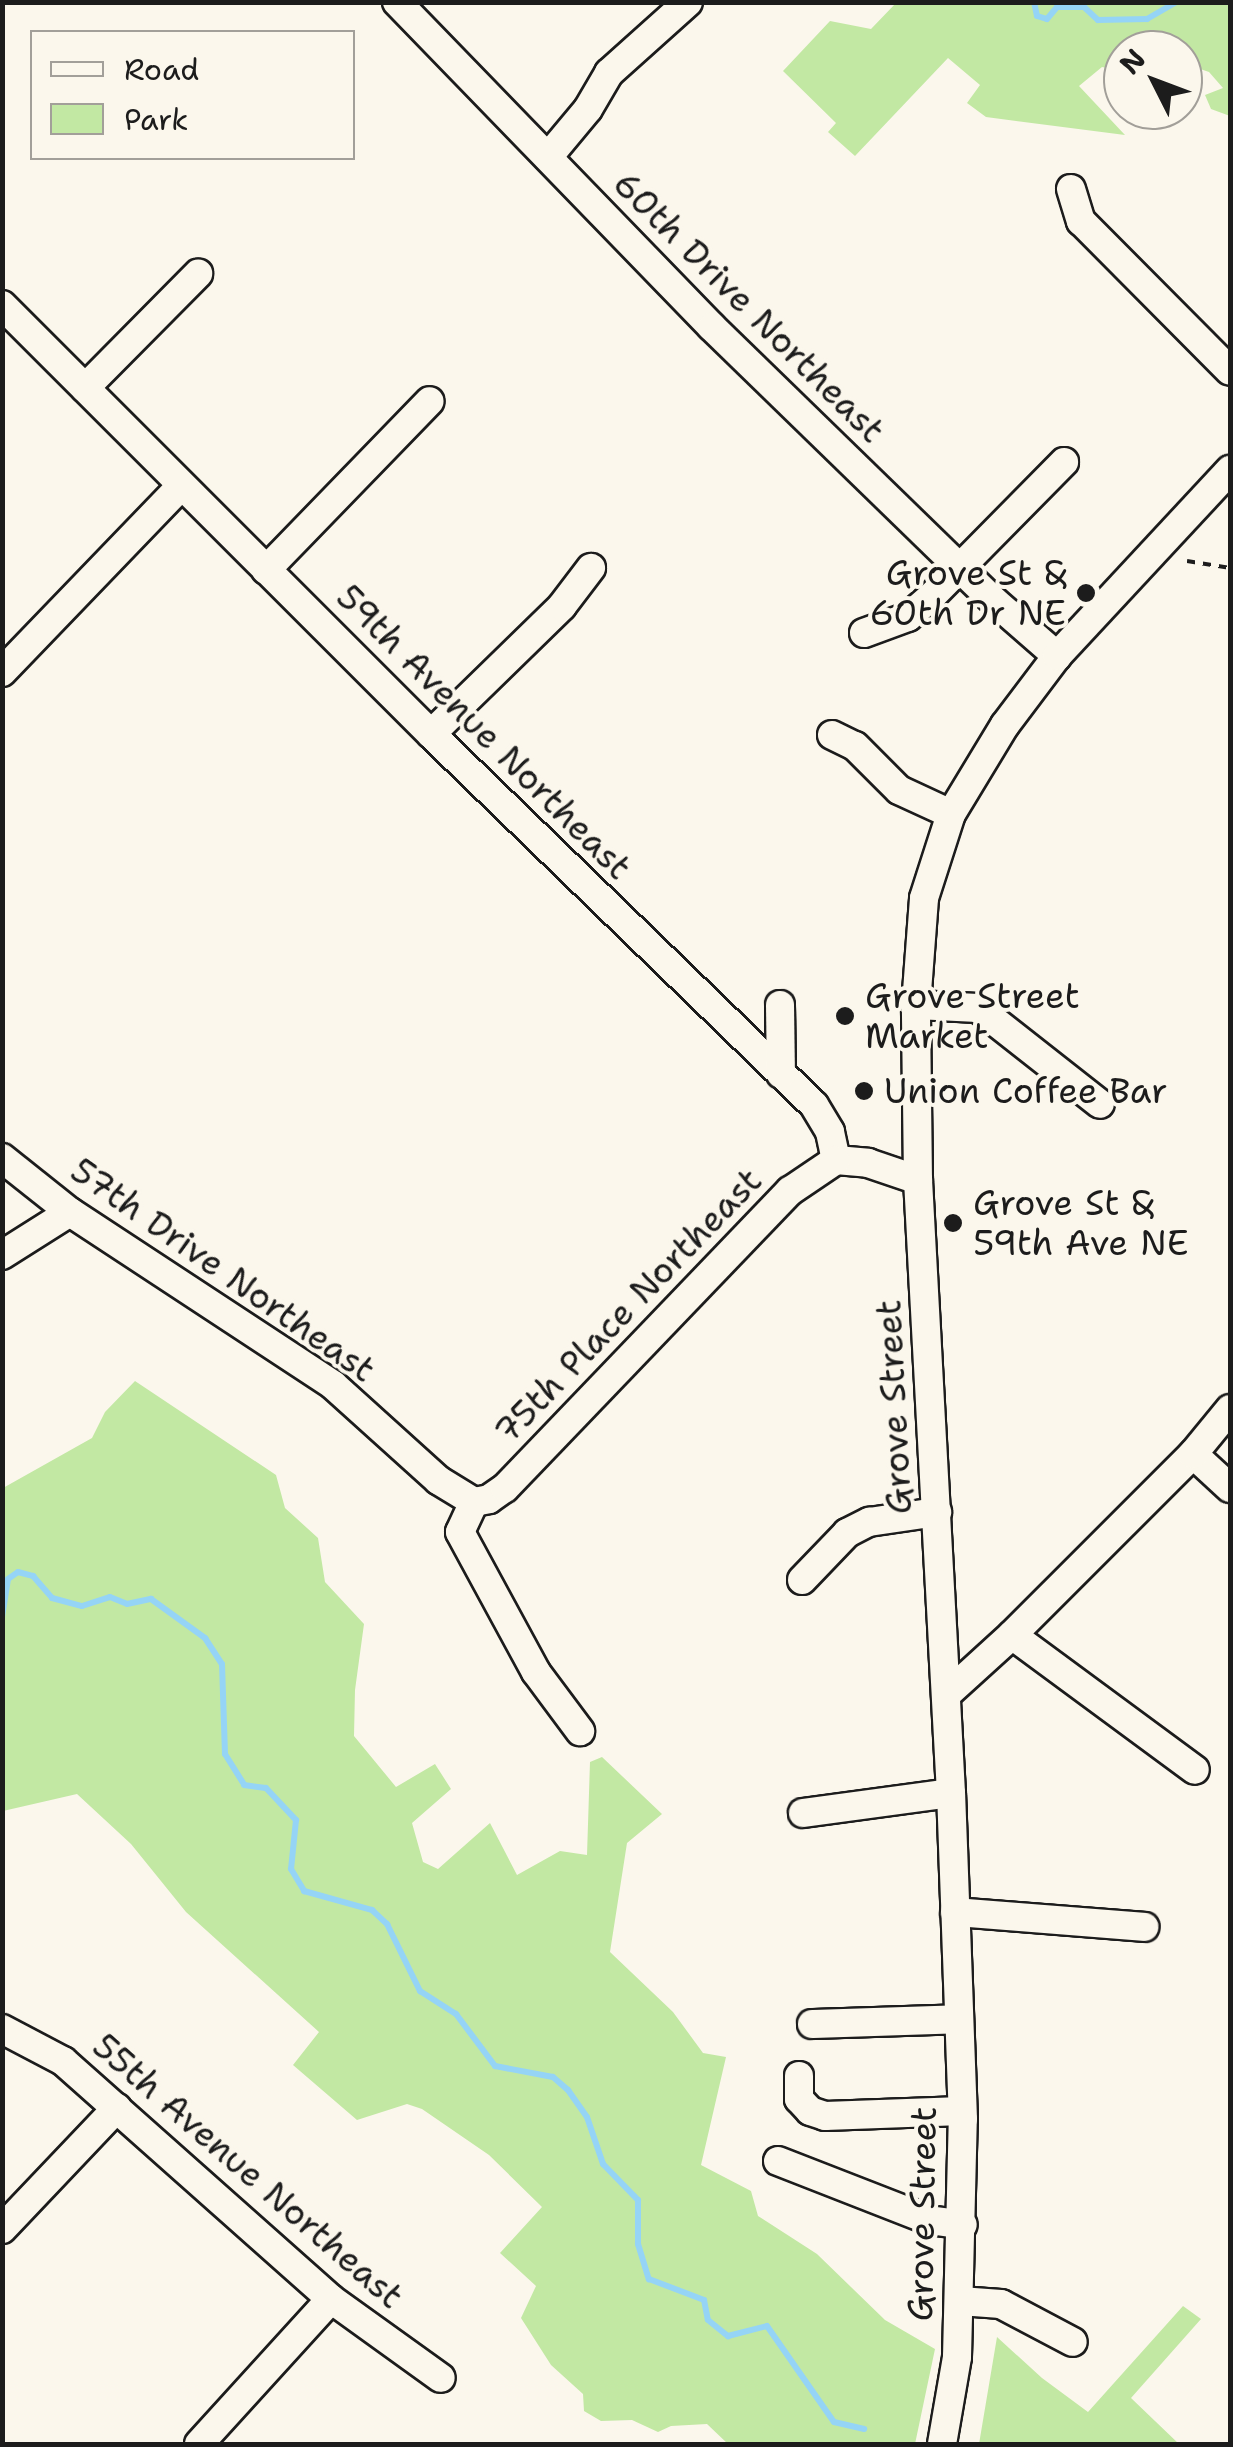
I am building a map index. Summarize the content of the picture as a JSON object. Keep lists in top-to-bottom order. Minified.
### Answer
{"streets":{"street":["60th Drive Northeast","59th Avenue Northeast","57th Drive Northeast","75th Place Northeast","Grove Street","55th Avenue Northeast"]},"crossings":[["60th Drive Northeast","Grove Street"],["59th Avenue Northeast","75th Place Northeast"],["57th Drive Northeast","75th Place Northeast"]],"places":["Grove St & 60th Dr NE","Grove Street Market","Union Coffee Bar","Grove St & 59th Ave NE"],"legend":["Road","Park"],"north":"top left"}
